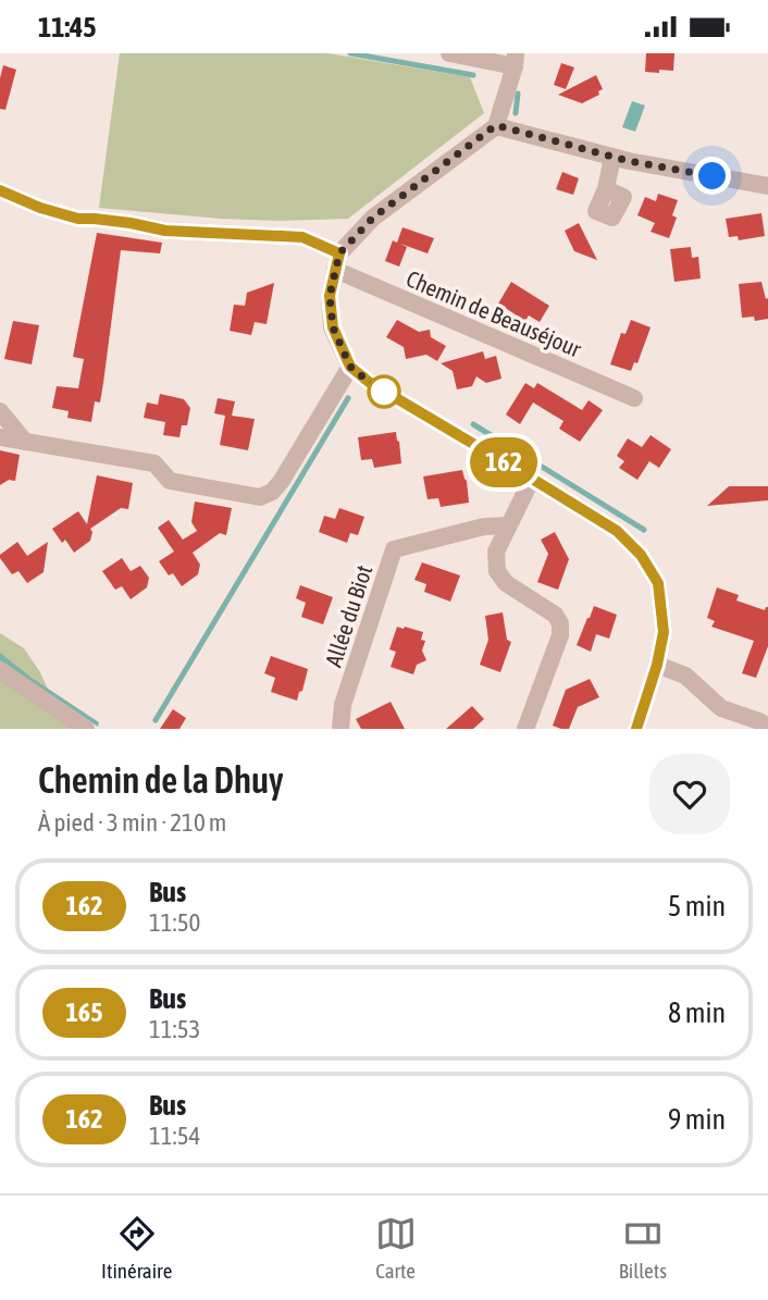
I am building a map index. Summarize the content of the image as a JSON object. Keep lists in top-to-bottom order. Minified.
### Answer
{"streets":{"street":["Chemin de Beauséjour","Allée du Biot"]},"lines":["bus line 162"],"page":{"status":"11:45","on_map":"162","heading":["Chemin de la Dhuy","À pied · 3 min · 210 m"],"list":[{"mark":"162","name":"Bus","note":"11:50","value":"5 min"},{"mark":"165","name":"Bus","note":"11:53","value":"8 min"},{"mark":"162","name":"Bus","note":"11:54","value":"9 min"}],"tabs":["Itinéraire","Carte","Billets"]}}
